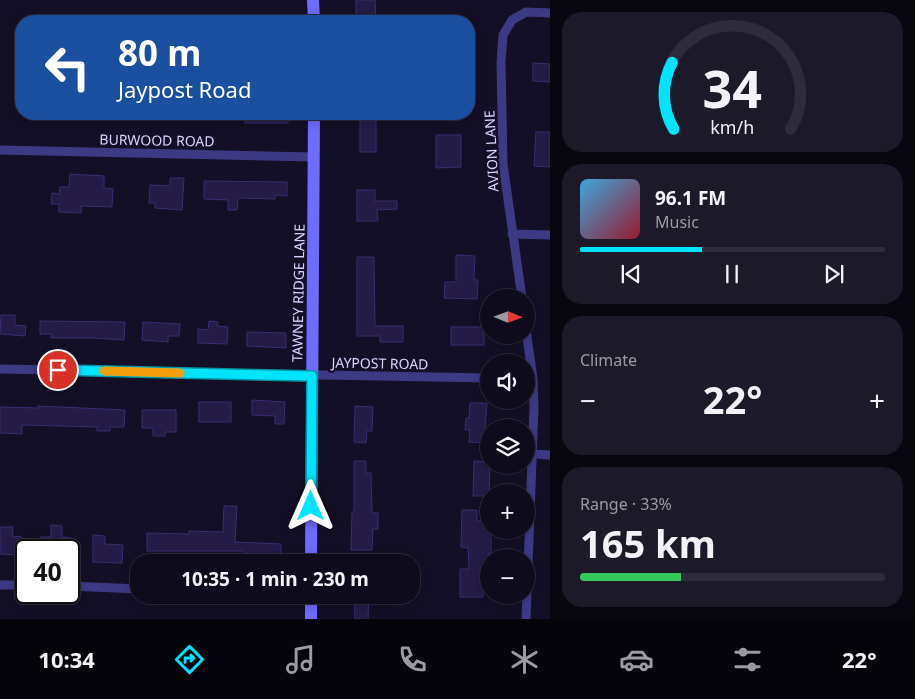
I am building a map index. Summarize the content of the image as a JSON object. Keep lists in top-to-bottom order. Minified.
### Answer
{"streets":{"street":["BURWOOD ROAD","AVION LANE","TAWNEY RIDGE LANE","JAYPOST ROAD"]},"crossings":[["BURWOOD ROAD","TAWNEY RIDGE LANE"],["TAWNEY RIDGE LANE","JAYPOST ROAD"]],"north":"right","page":{"turn":["80 m","Jaypost Road"],"song":["96.1 FM","Music"],"map_buttons":["+","−"],"tile":["Climate",["Range · 33%","165 km"]],"heat":["−","22°","+"],"limit":"40","trip":"10:35 · 1 min · 230 m","tabs":["10:34","22°"],"gauge":["34","km/h"]}}
